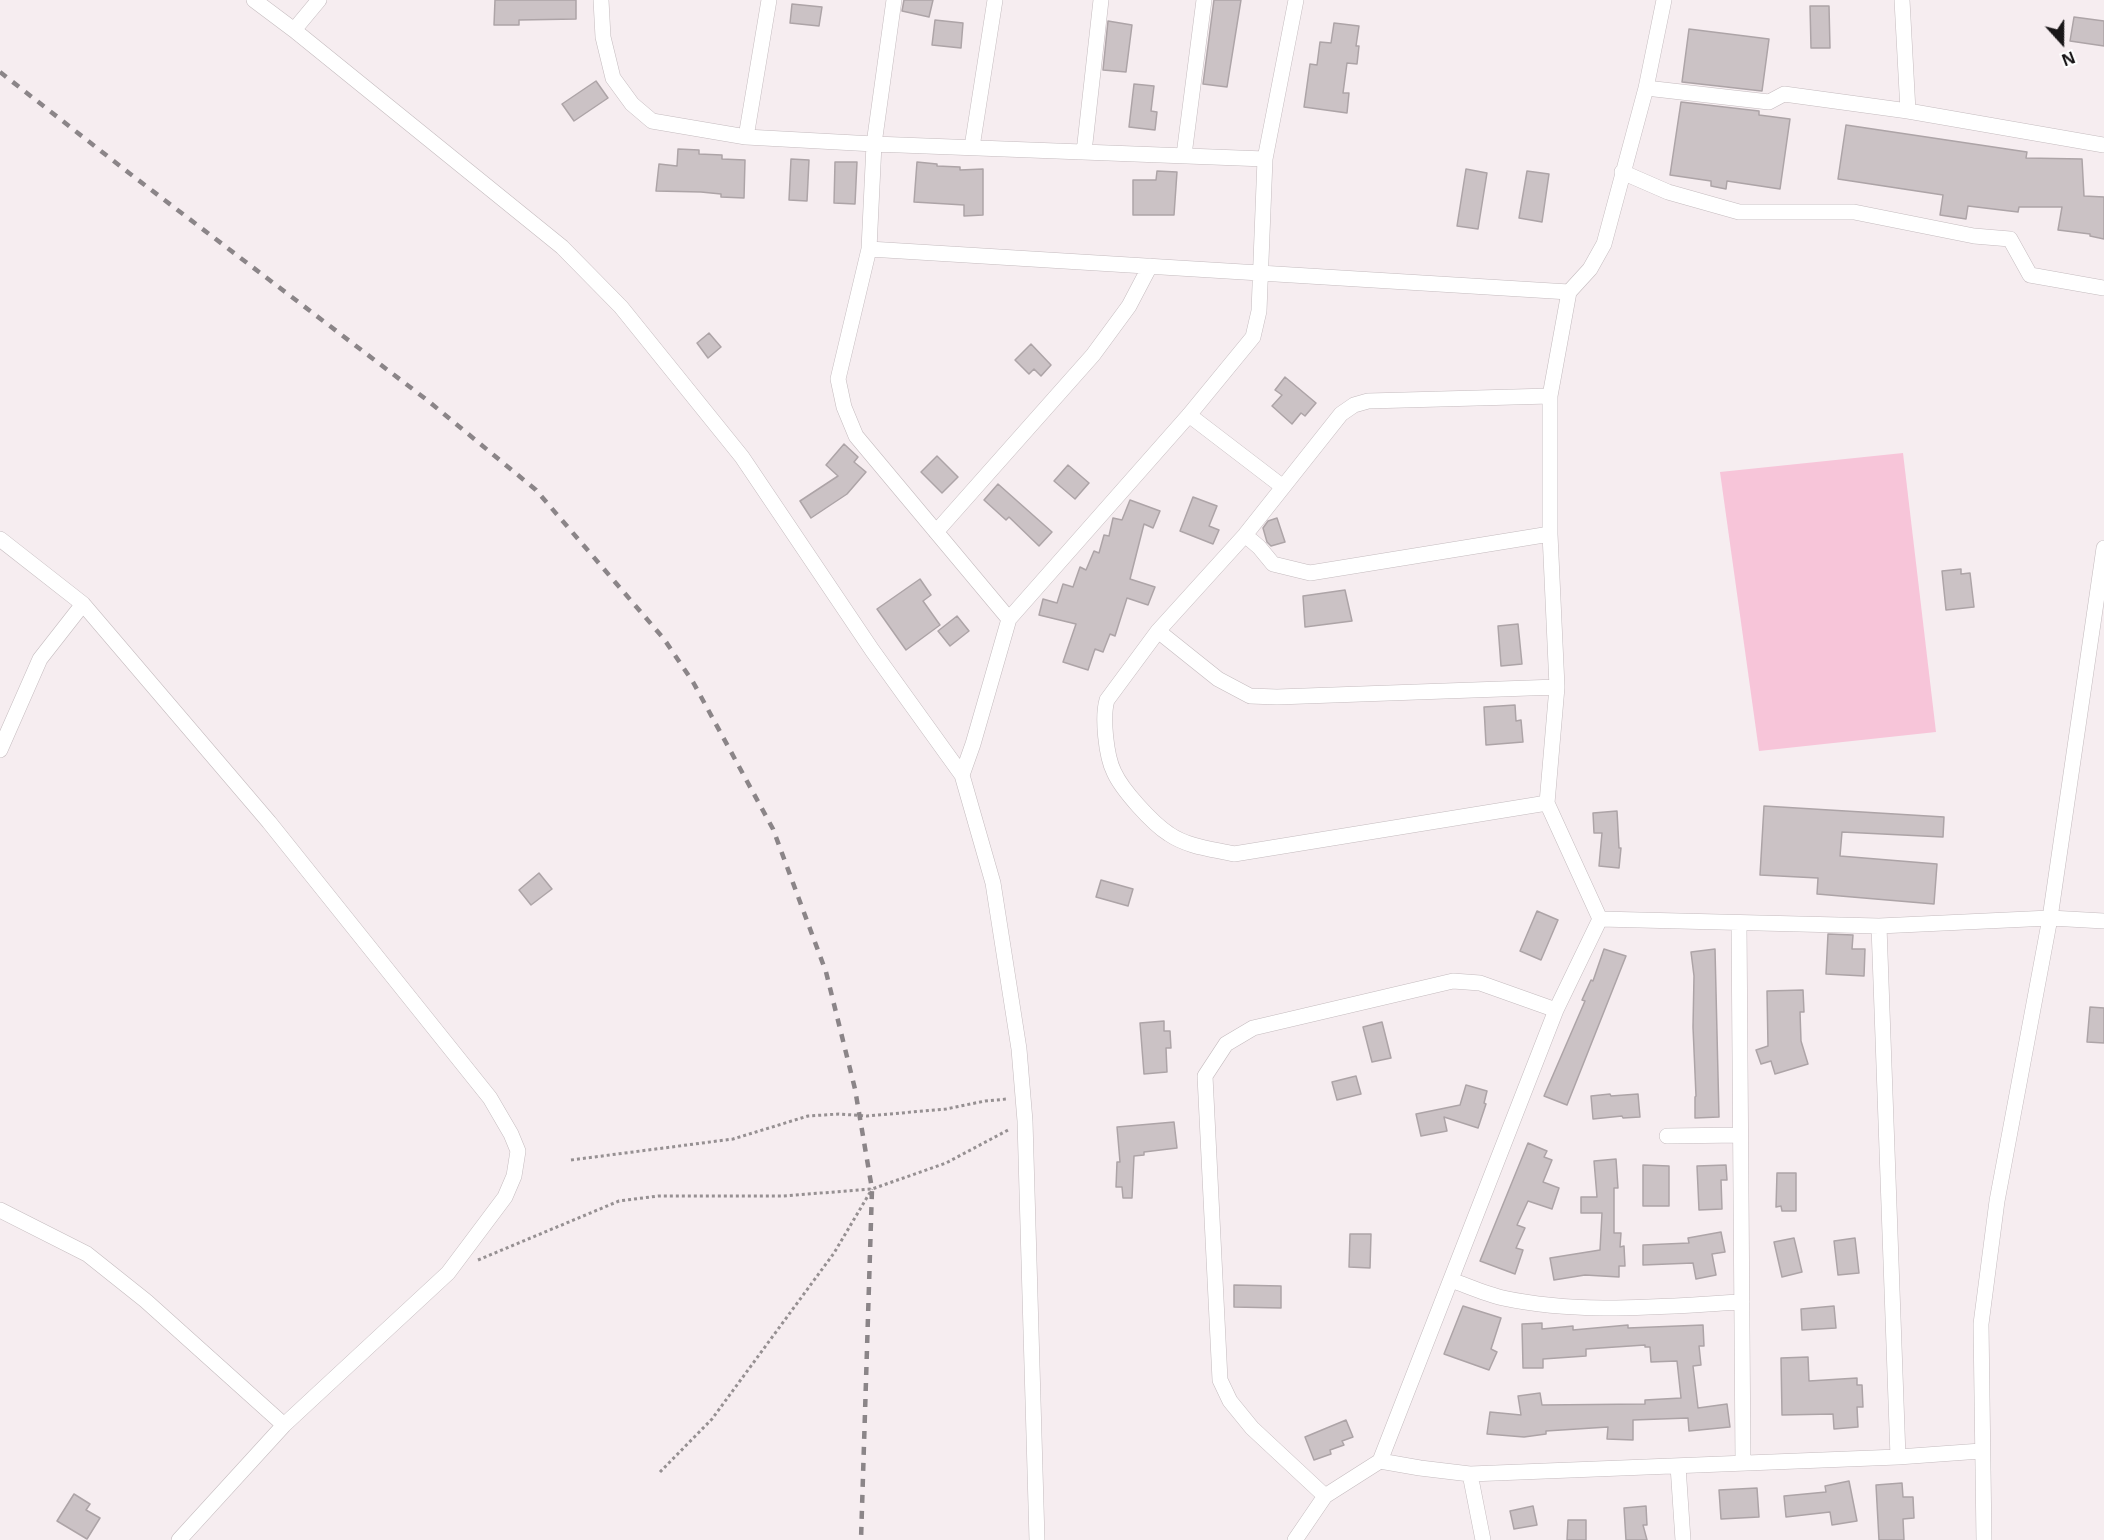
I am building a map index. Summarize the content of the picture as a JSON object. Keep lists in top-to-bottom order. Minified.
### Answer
{"north":"bottom"}
